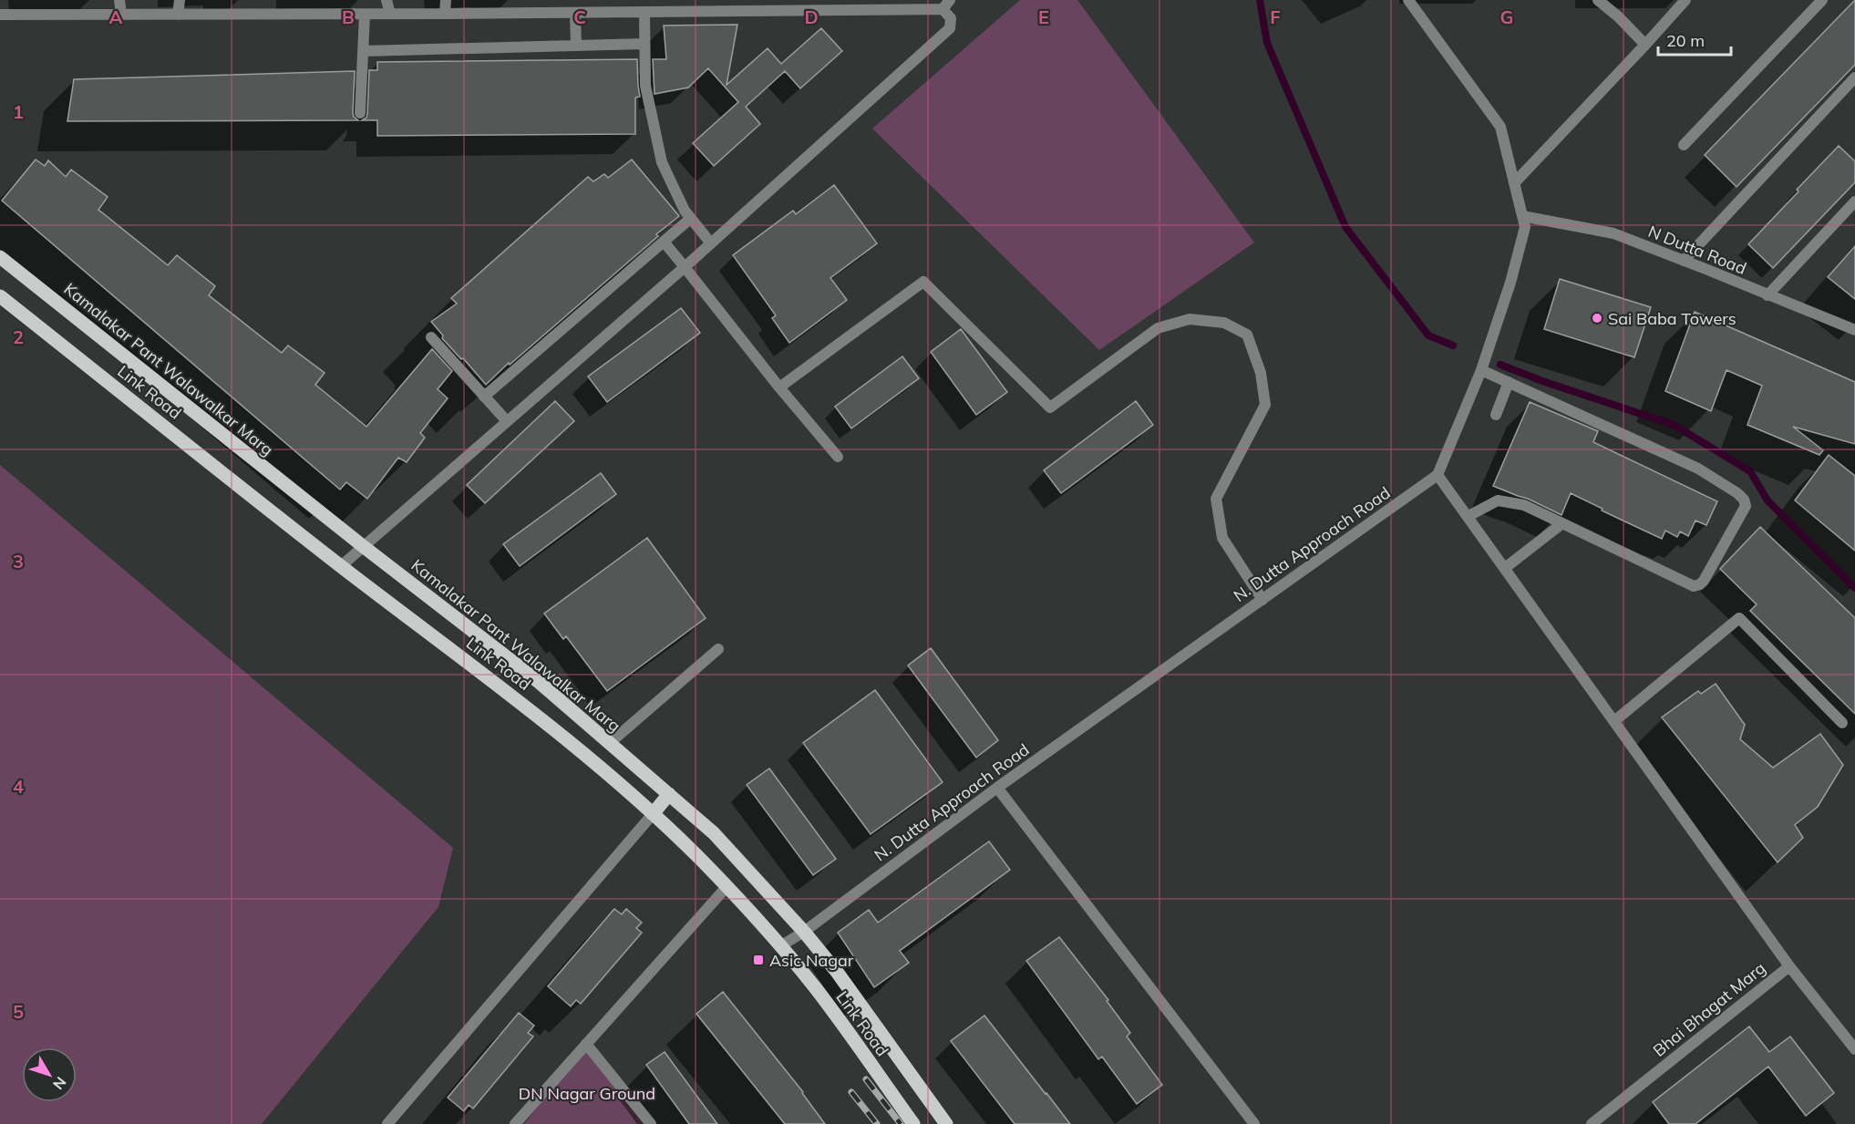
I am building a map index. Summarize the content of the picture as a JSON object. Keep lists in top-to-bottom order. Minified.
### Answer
{"streets":{"main road":["Kamalakar Pant Walawalkar Marg","Link Road"],"street":["N Dutta Road","N. Dutta Approach Road","Bhai Bhagat Marg"]},"crossings":[["Kamalakar Pant Walawalkar Marg","N. Dutta Approach Road"],["Link Road","N. Dutta Approach Road"]],"parks":["DN Nagar Ground"],"places":{"other":["Sai Baba Towers"],"transit":["Asic Nagar"]},"scale_bar":"20 m","north":"bottom right","grid":{"columns":["A","B","C","D","E","F","G"],"rows":["1","2","3","4","5"]}}
